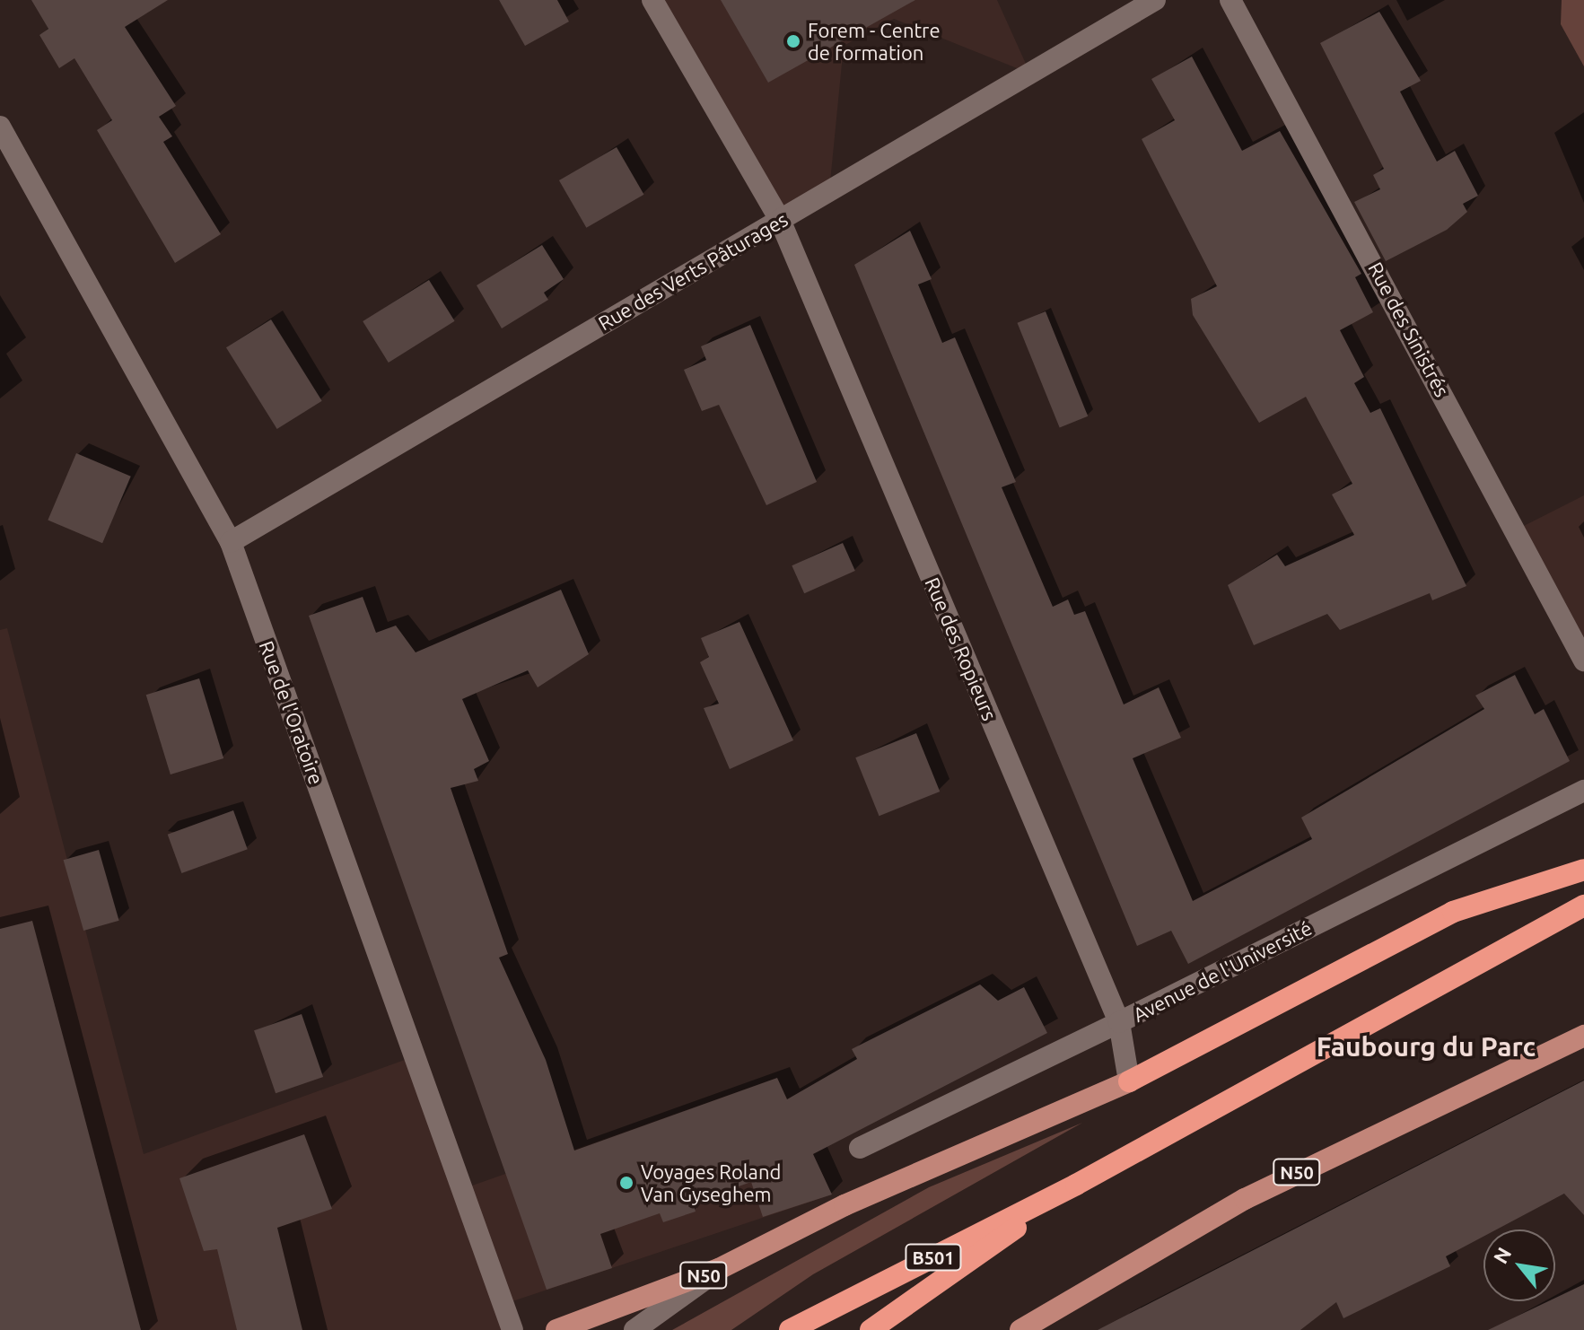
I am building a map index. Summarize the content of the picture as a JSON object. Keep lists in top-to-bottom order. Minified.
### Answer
{"streets":{"highway":["N50","B501"],"street":["Rue des Verts Pâturages","Rue des Sinistrés","Rue des Ropieurs","Rue de l'Oratoire","Avenue de l'Université"]},"crossings":[["Rue des Verts Pâturages","Rue des Ropieurs"],["Rue des Verts Pâturages","Rue de l'Oratoire"],["Rue des Ropieurs","Avenue de l'Université"],["Rue des Ropieurs","N50"]],"districts":["Faubourg du Parc"],"places":["Forem - Centre de formation","Voyages Roland Van Gyseghem"],"north":"top left"}
